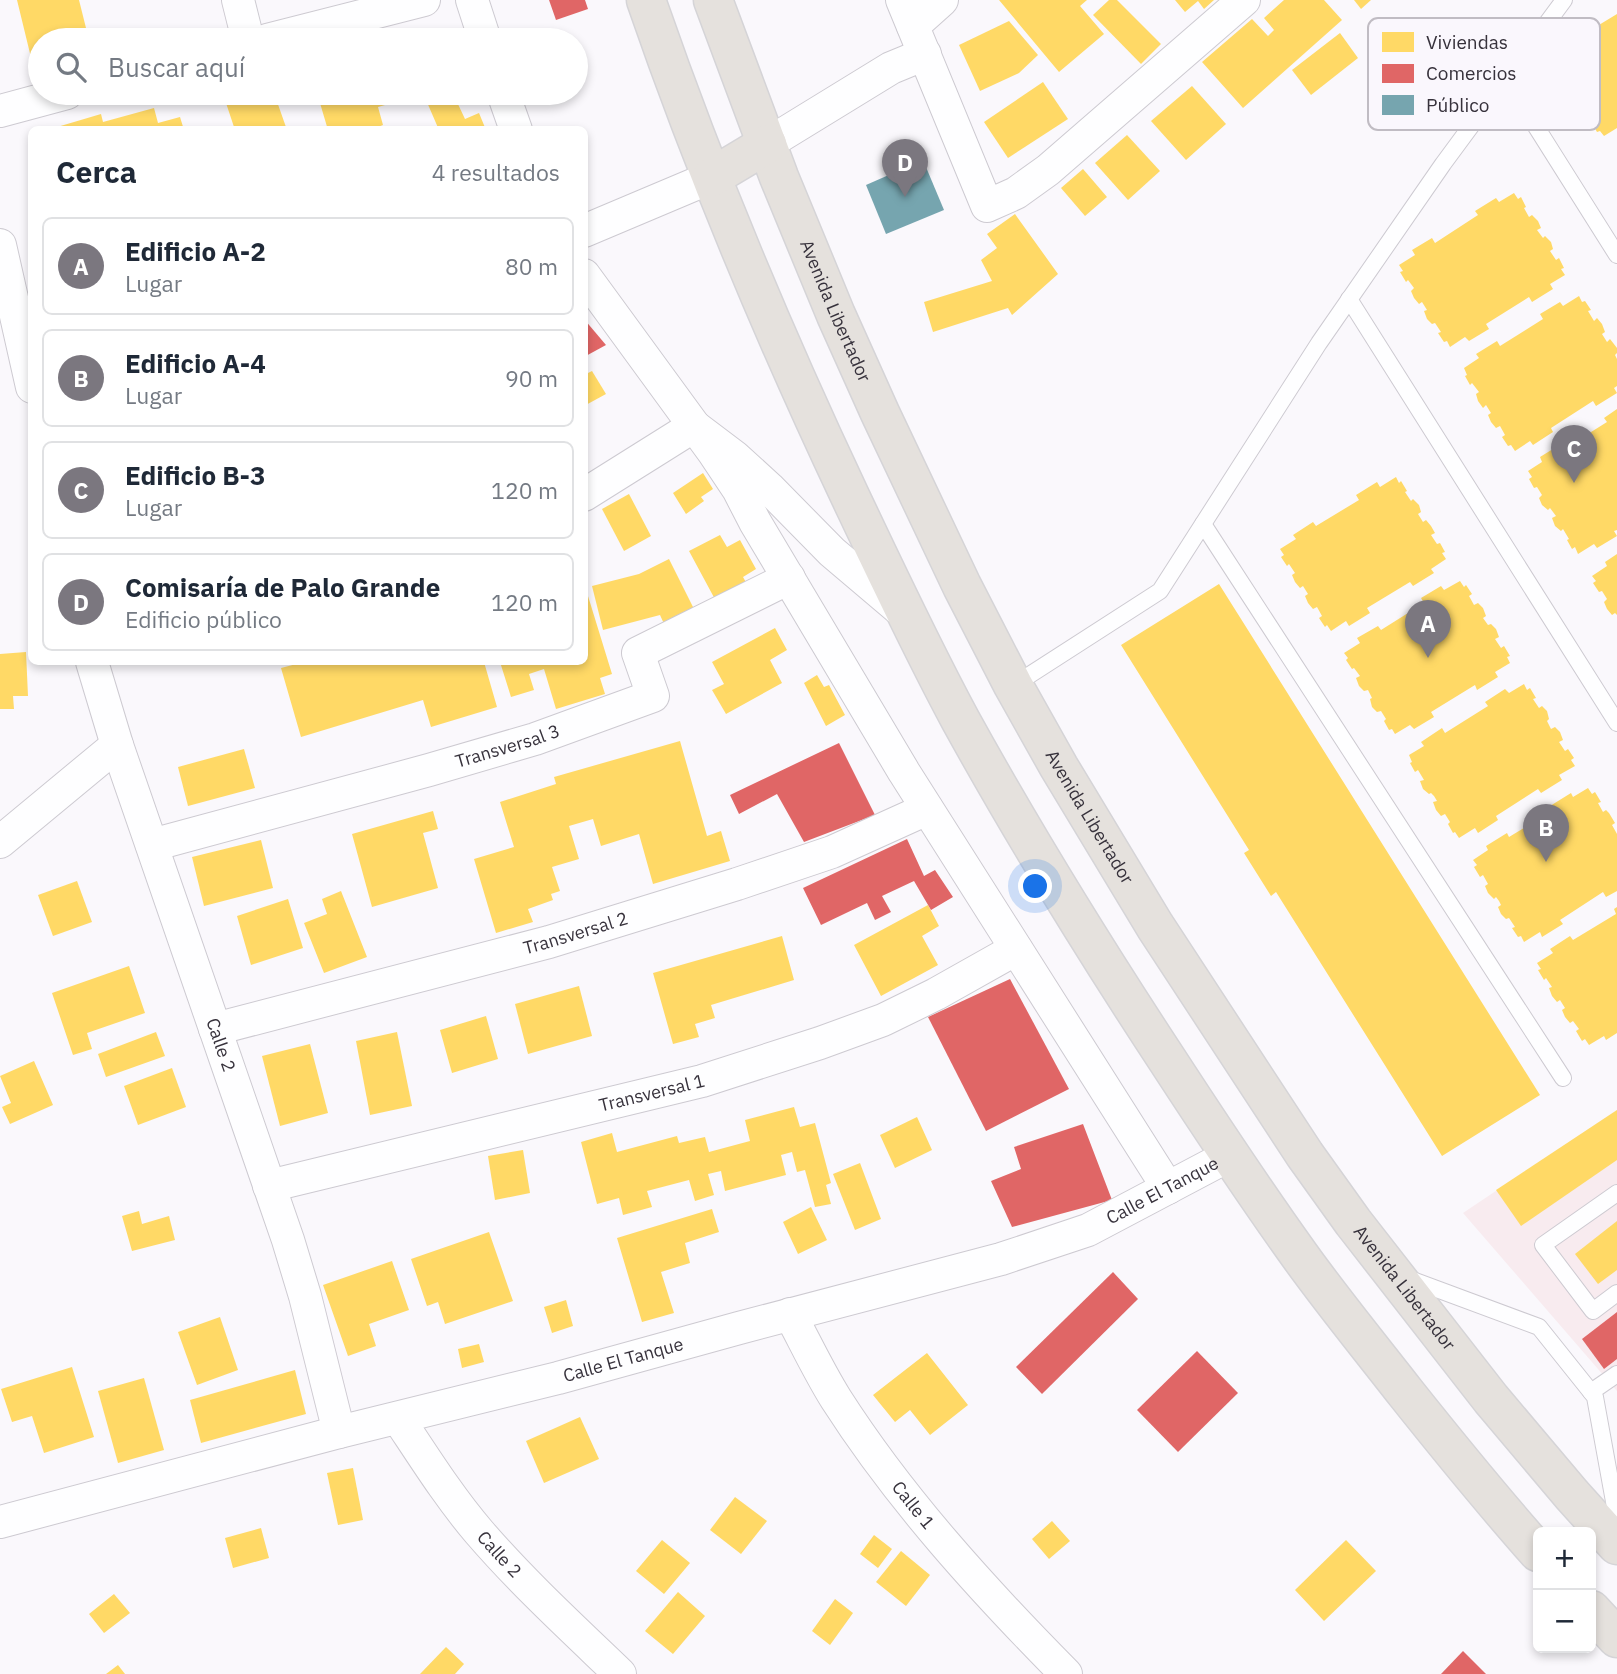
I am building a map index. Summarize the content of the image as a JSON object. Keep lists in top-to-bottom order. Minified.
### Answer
{"streets":{"main road":["Avenida Libertador"],"street":["Transversal 3","Transversal 2","Calle 2","Transversal 1","Calle El Tanque","Calle 1"]},"crossings":[["Transversal 3","Calle 2"],["Transversal 2","Calle 2"],["Calle 2","Transversal 1"],["Calle 2","Calle El Tanque"],["Calle El Tanque","Calle 1"]],"legend":["Viviendas","Comercios","Público"],"page":{"search":"Buscar aquí","heading":["Cerca","4 resultados"],"pins":["D","C","A","B"],"list":[{"mark":"A","name":"Edificio A-2","note":"Lugar","value":"80 m"},{"mark":"B","name":"Edificio A-4","note":"Lugar","value":"90 m"},{"mark":"C","name":"Edificio B-3","note":"Lugar","value":"120 m"},{"mark":"D","name":"Comisaría de Palo Grande","note":"Edificio público","value":"120 m"}],"map_buttons":["+","−"]}}
